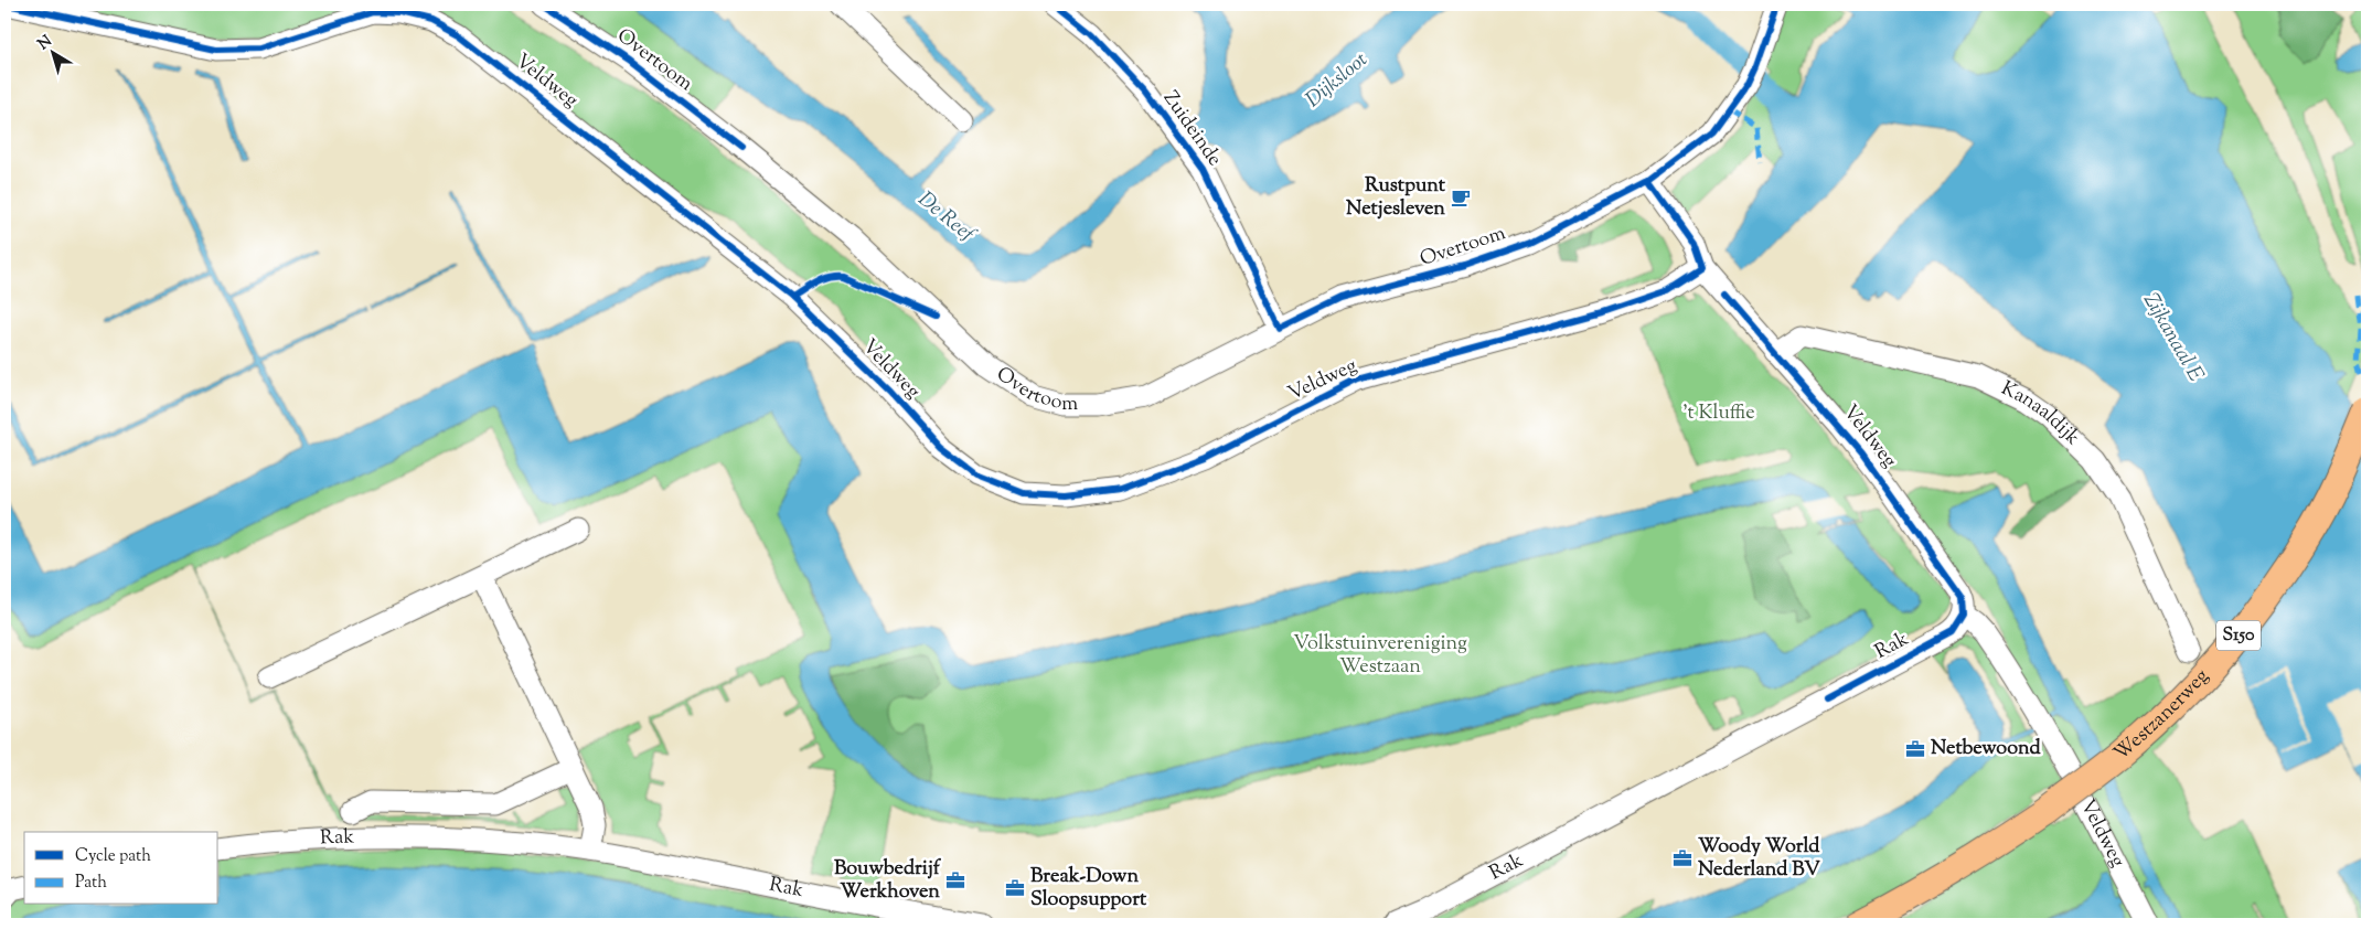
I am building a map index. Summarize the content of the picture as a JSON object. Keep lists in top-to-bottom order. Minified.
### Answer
{"streets":{"main road":["S150","Westzanerweg"],"street":["Overtoom","Veldweg","Zuideinde","Kanaaldijk","Rak"]},"crossings":[["Overtoom","Veldweg"],["Overtoom","Zuideinde"],["Veldweg","Kanaaldijk"],["Veldweg","Rak"]],"water":["Dijksloot","De Reef","Zijkanaal E"],"parks":["'t Kluffie","Volkstuinvereniging Westzaan"],"places":{"cafe":["Rustpunt Netjesleven"],"office":["Netbewoond","Woody World Nederland BV","Bouwbedrijf Werkhoven","Break-Down Sloopsupport"]},"legend":["Cycle path","Path"],"north":"top left"}
